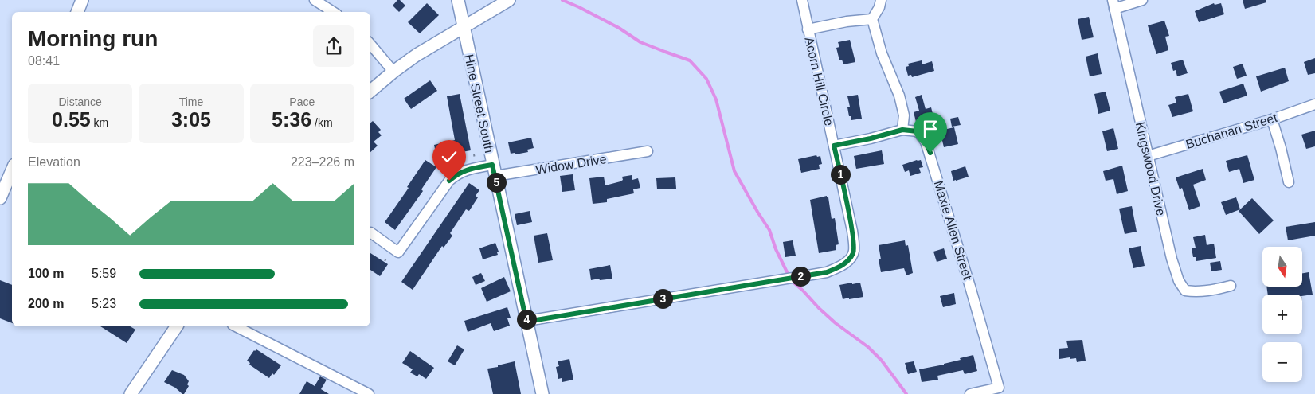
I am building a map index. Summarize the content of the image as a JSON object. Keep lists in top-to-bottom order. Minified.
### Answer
{"streets":{"street":["Acorn Hill Circle","Hine Street South","Buchanan Street","Widow Drive","Kingswood Drive","Maxie Allen Street"]},"crossings":[["Acorn Hill Circle","Hine Street South"],["Hine Street South","Widow Drive"],["Buchanan Street","Kingswood Drive"]],"north":"bottom","page":{"heading":["Morning run","08:41"],"stats":[["Distance","0.55 km"],["Time","3:05"],["Pace","5:36 /km"]],"chart":["Elevation","223–226 m"],"pins":["1","5","2","3","4"],"map_buttons":["+","−"],"list":[{"name":"100 m","note":"5:59"},{"name":"200 m","note":"5:23"}]}}
